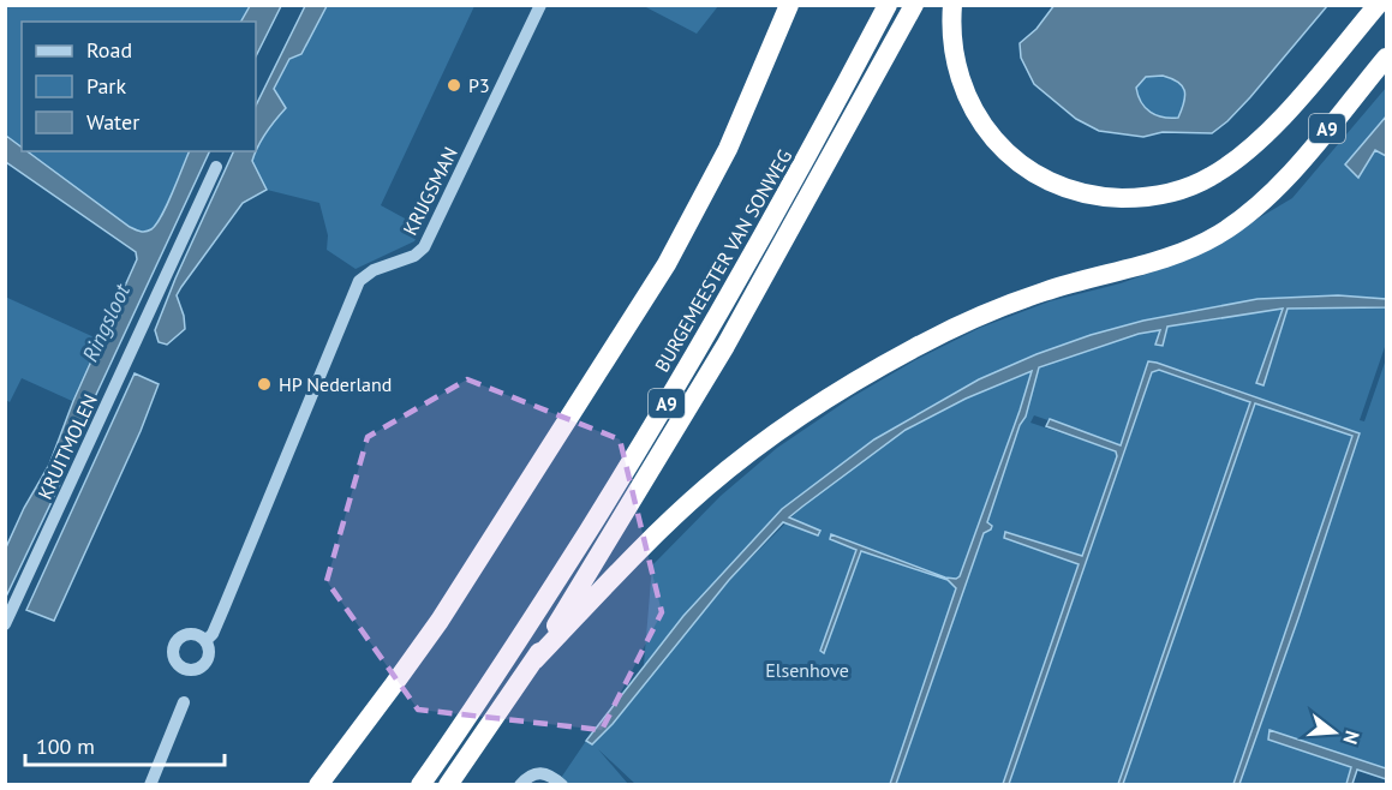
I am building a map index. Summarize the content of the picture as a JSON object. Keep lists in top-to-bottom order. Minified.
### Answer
{"streets":{"highway":["A9","BURGEMEESTER VAN SONWEG"],"street":["KRIJGSMAN","KRUITMOLEN"]},"water":["Ringsloot"],"parks":["Elsenhove"],"places":["P3","HP Nederland"],"legend":["Road","Park","Water"],"scale_bar":"100 m","north":"right"}
